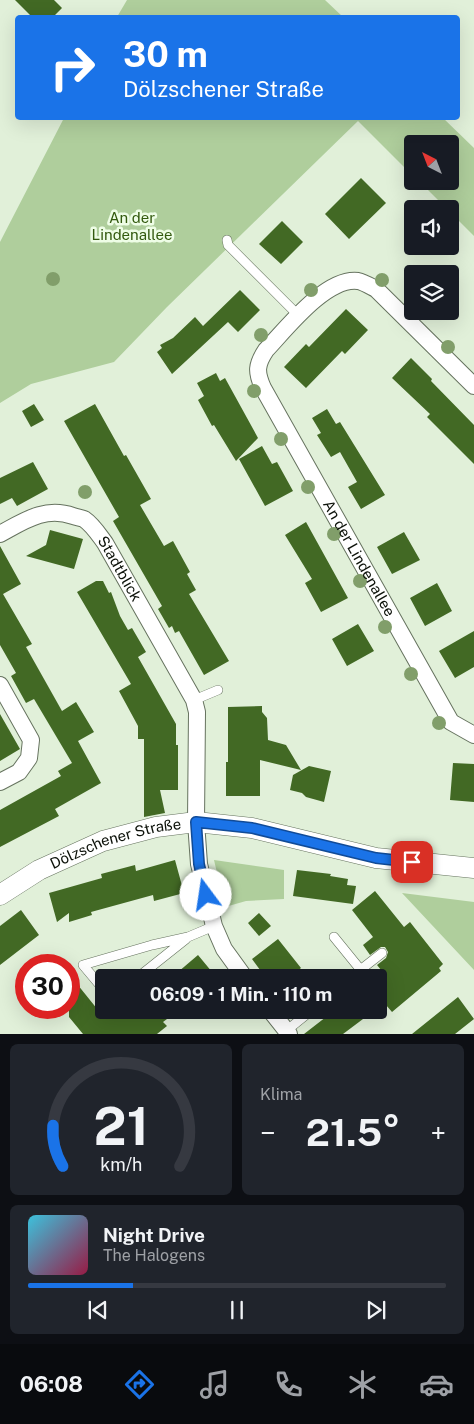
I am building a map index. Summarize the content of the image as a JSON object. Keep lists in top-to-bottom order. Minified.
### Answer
{"streets":{"street":["An der Lindenallee","Stadtblick","Dölzschener Straße"]},"crossings":[["Stadtblick","Dölzschener Straße"]],"parks":["An der Lindenallee"],"north":"top left","page":{"turn":["30 m","Dölzschener Straße"],"limit":"30","trip":"06:09 · 1 Min. · 110 m","tile":"Klima","heat":["−","21.5°","+"],"song":["Night Drive","The Halogens"],"tabs":"06:08","gauge":["21","km/h"]}}
